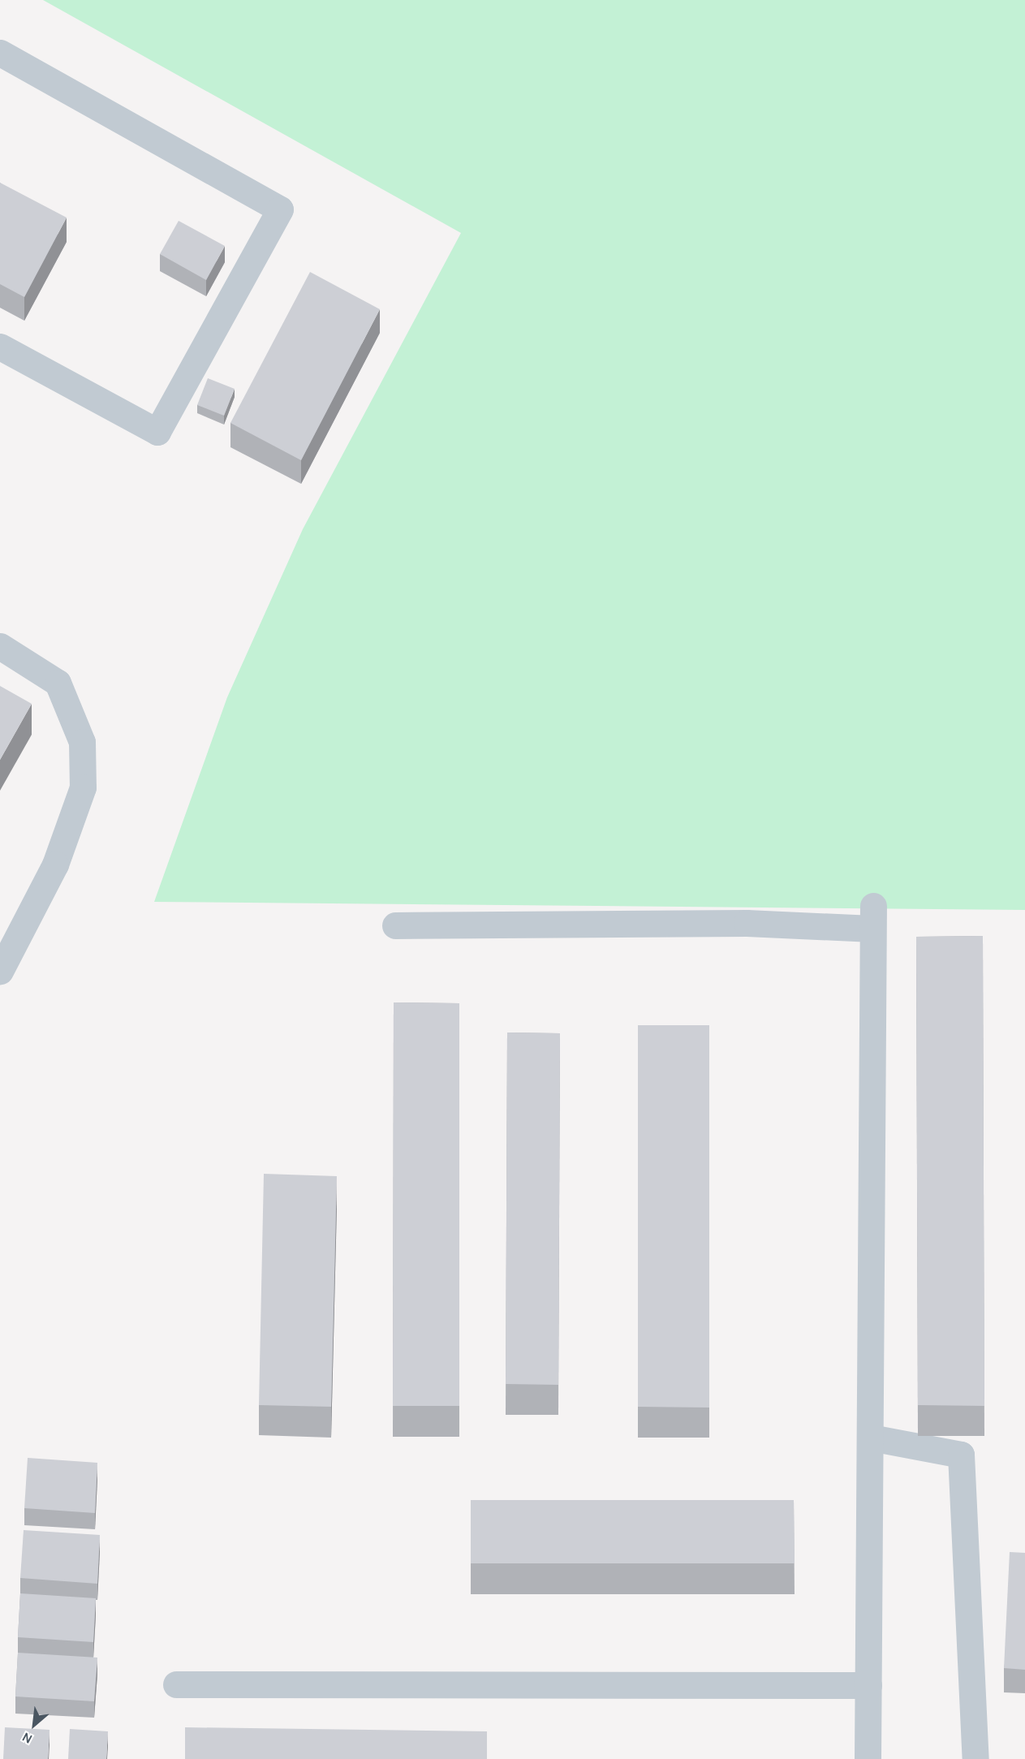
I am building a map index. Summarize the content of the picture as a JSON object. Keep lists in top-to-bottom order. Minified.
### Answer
{"north":"bottom left"}
